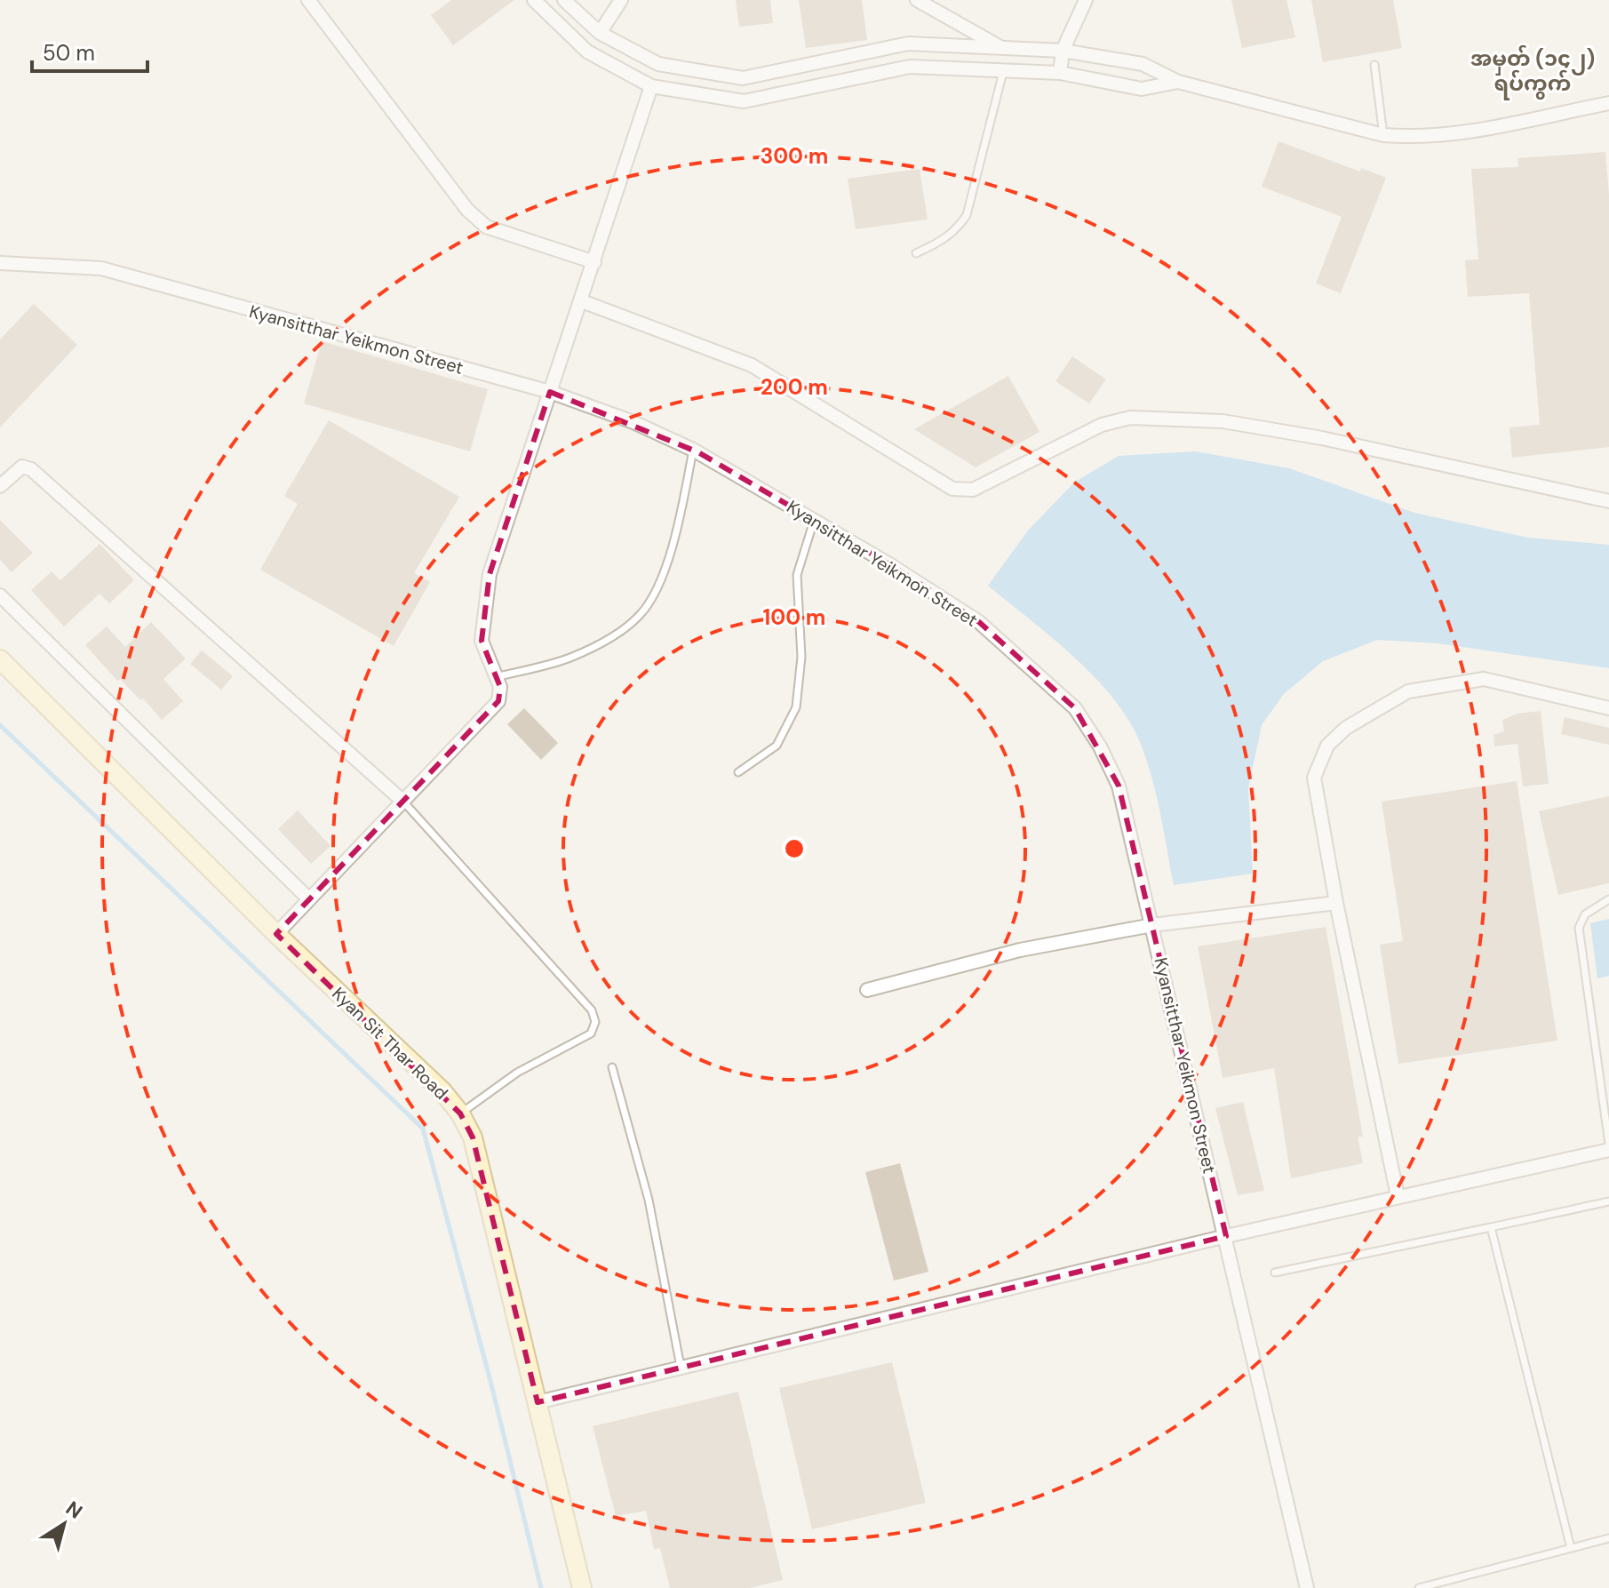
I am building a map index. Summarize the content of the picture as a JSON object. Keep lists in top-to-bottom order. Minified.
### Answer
{"streets":{"main road":["Kyan Sit Thar Road"],"street":["Kyansitthar Yeikmon Street"]},"districts":["အမှတ် (၁၄၂) ရပ်ကွက်"],"scale_bar":"50 m","north":"top right","rings":["300 m","200 m","100 m"]}
